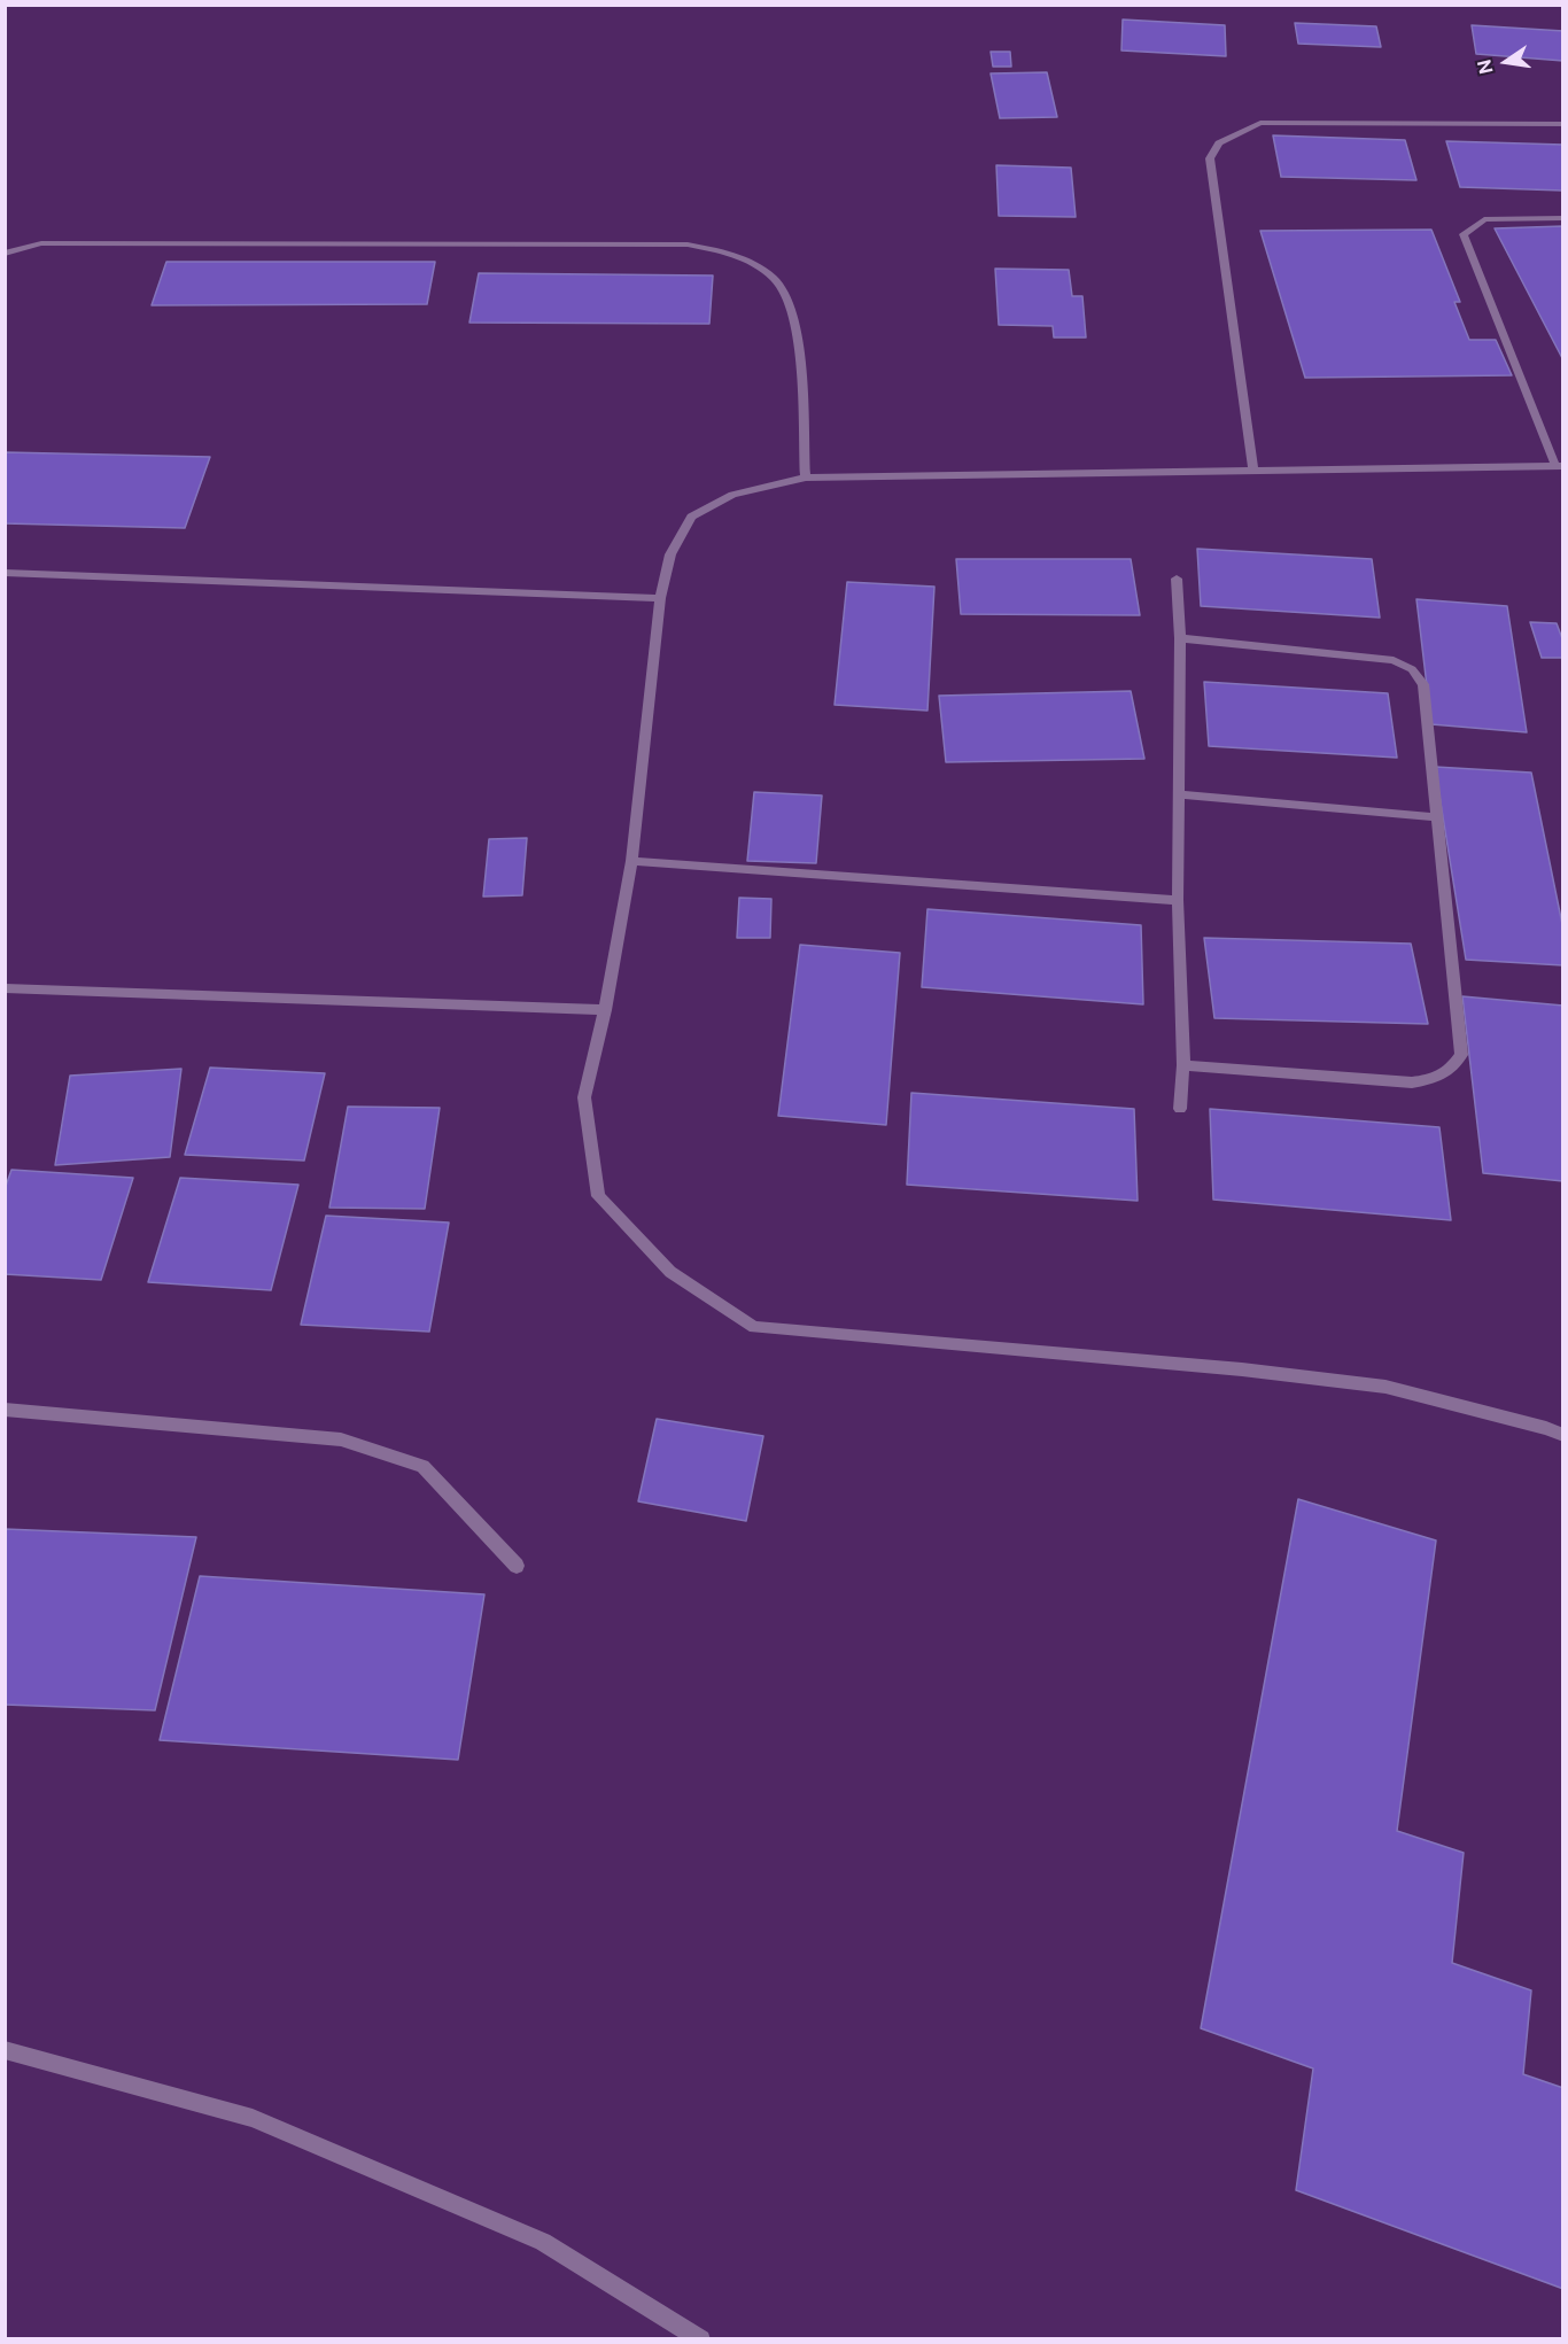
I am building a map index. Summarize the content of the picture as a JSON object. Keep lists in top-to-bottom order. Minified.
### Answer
{"north":"left"}
